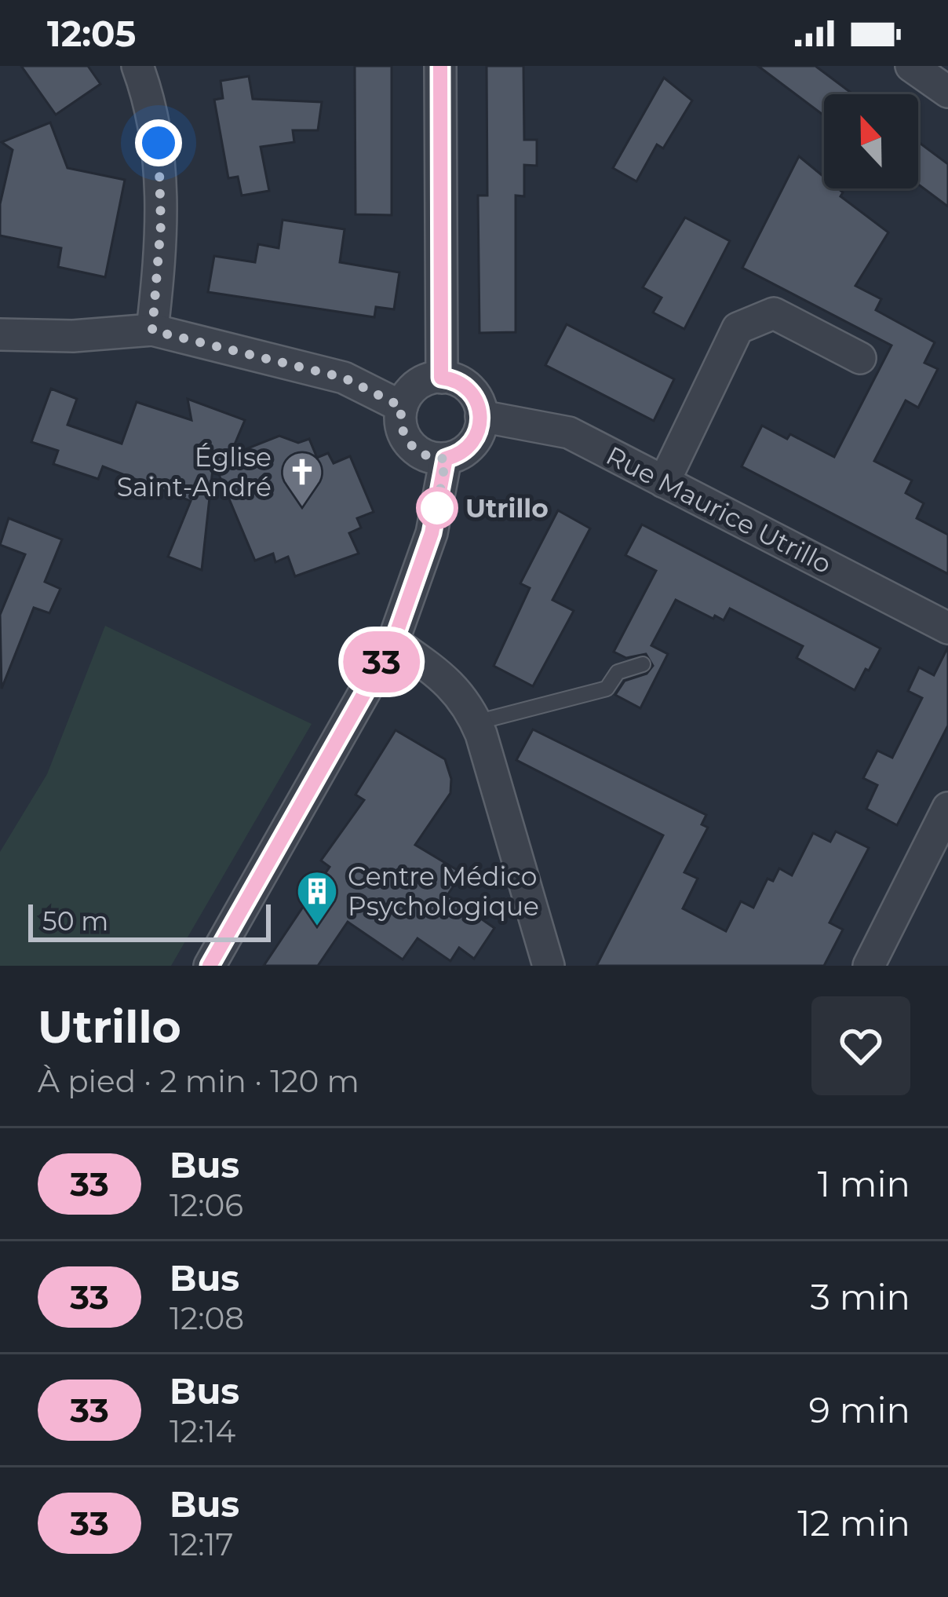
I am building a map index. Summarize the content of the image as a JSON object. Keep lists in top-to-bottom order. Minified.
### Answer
{"streets":{"street":["Rue Maurice Utrillo"]},"places":{"church":["Église Saint-André"],"other":["Utrillo"],"building":["Centre Médico Psychologique"]},"lines":["bus line 33"],"scale_bar":"50 m","north":"top","page":{"status":"12:05","on_map":"33","scale":"50 m","heading":["Utrillo","À pied · 2 min · 120 m"],"list":[{"mark":"33","name":"Bus","note":"12:06","value":"1 min"},{"mark":"33","name":"Bus","note":"12:08","value":"3 min"},{"mark":"33","name":"Bus","note":"12:14","value":"9 min"},{"mark":"33","name":"Bus","note":"12:17","value":"12 min"}]}}
